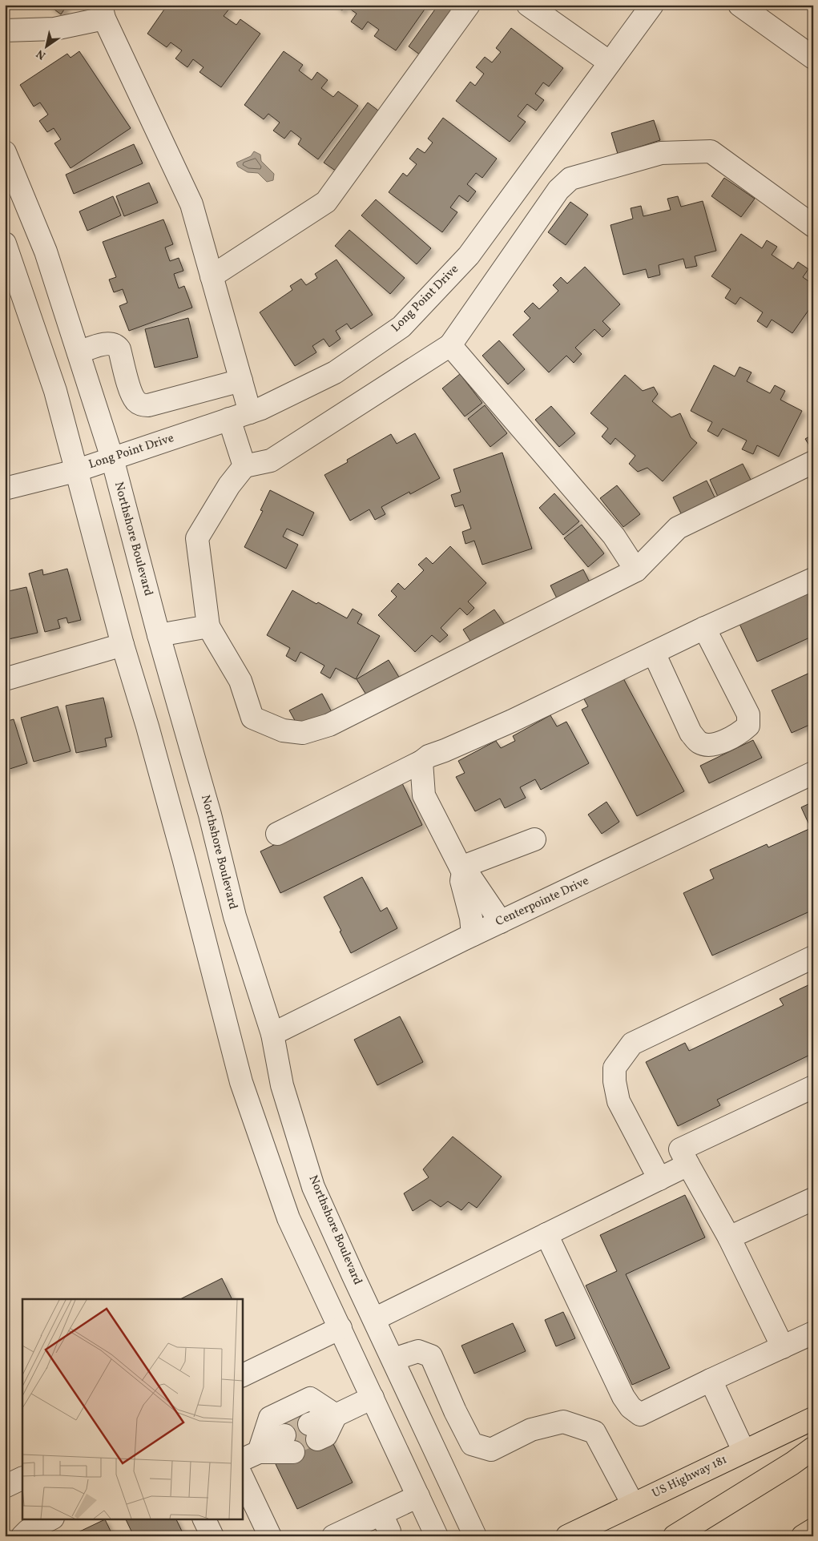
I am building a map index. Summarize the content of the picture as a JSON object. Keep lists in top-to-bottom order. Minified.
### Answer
{"streets":{"main road":["US Highway 181"],"street":["Long Point Drive","Northshore Boulevard","Centerpointe Drive"]},"crossings":[["Long Point Drive","Northshore Boulevard"],["Northshore Boulevard","Centerpointe Drive"]],"north":"bottom left"}
